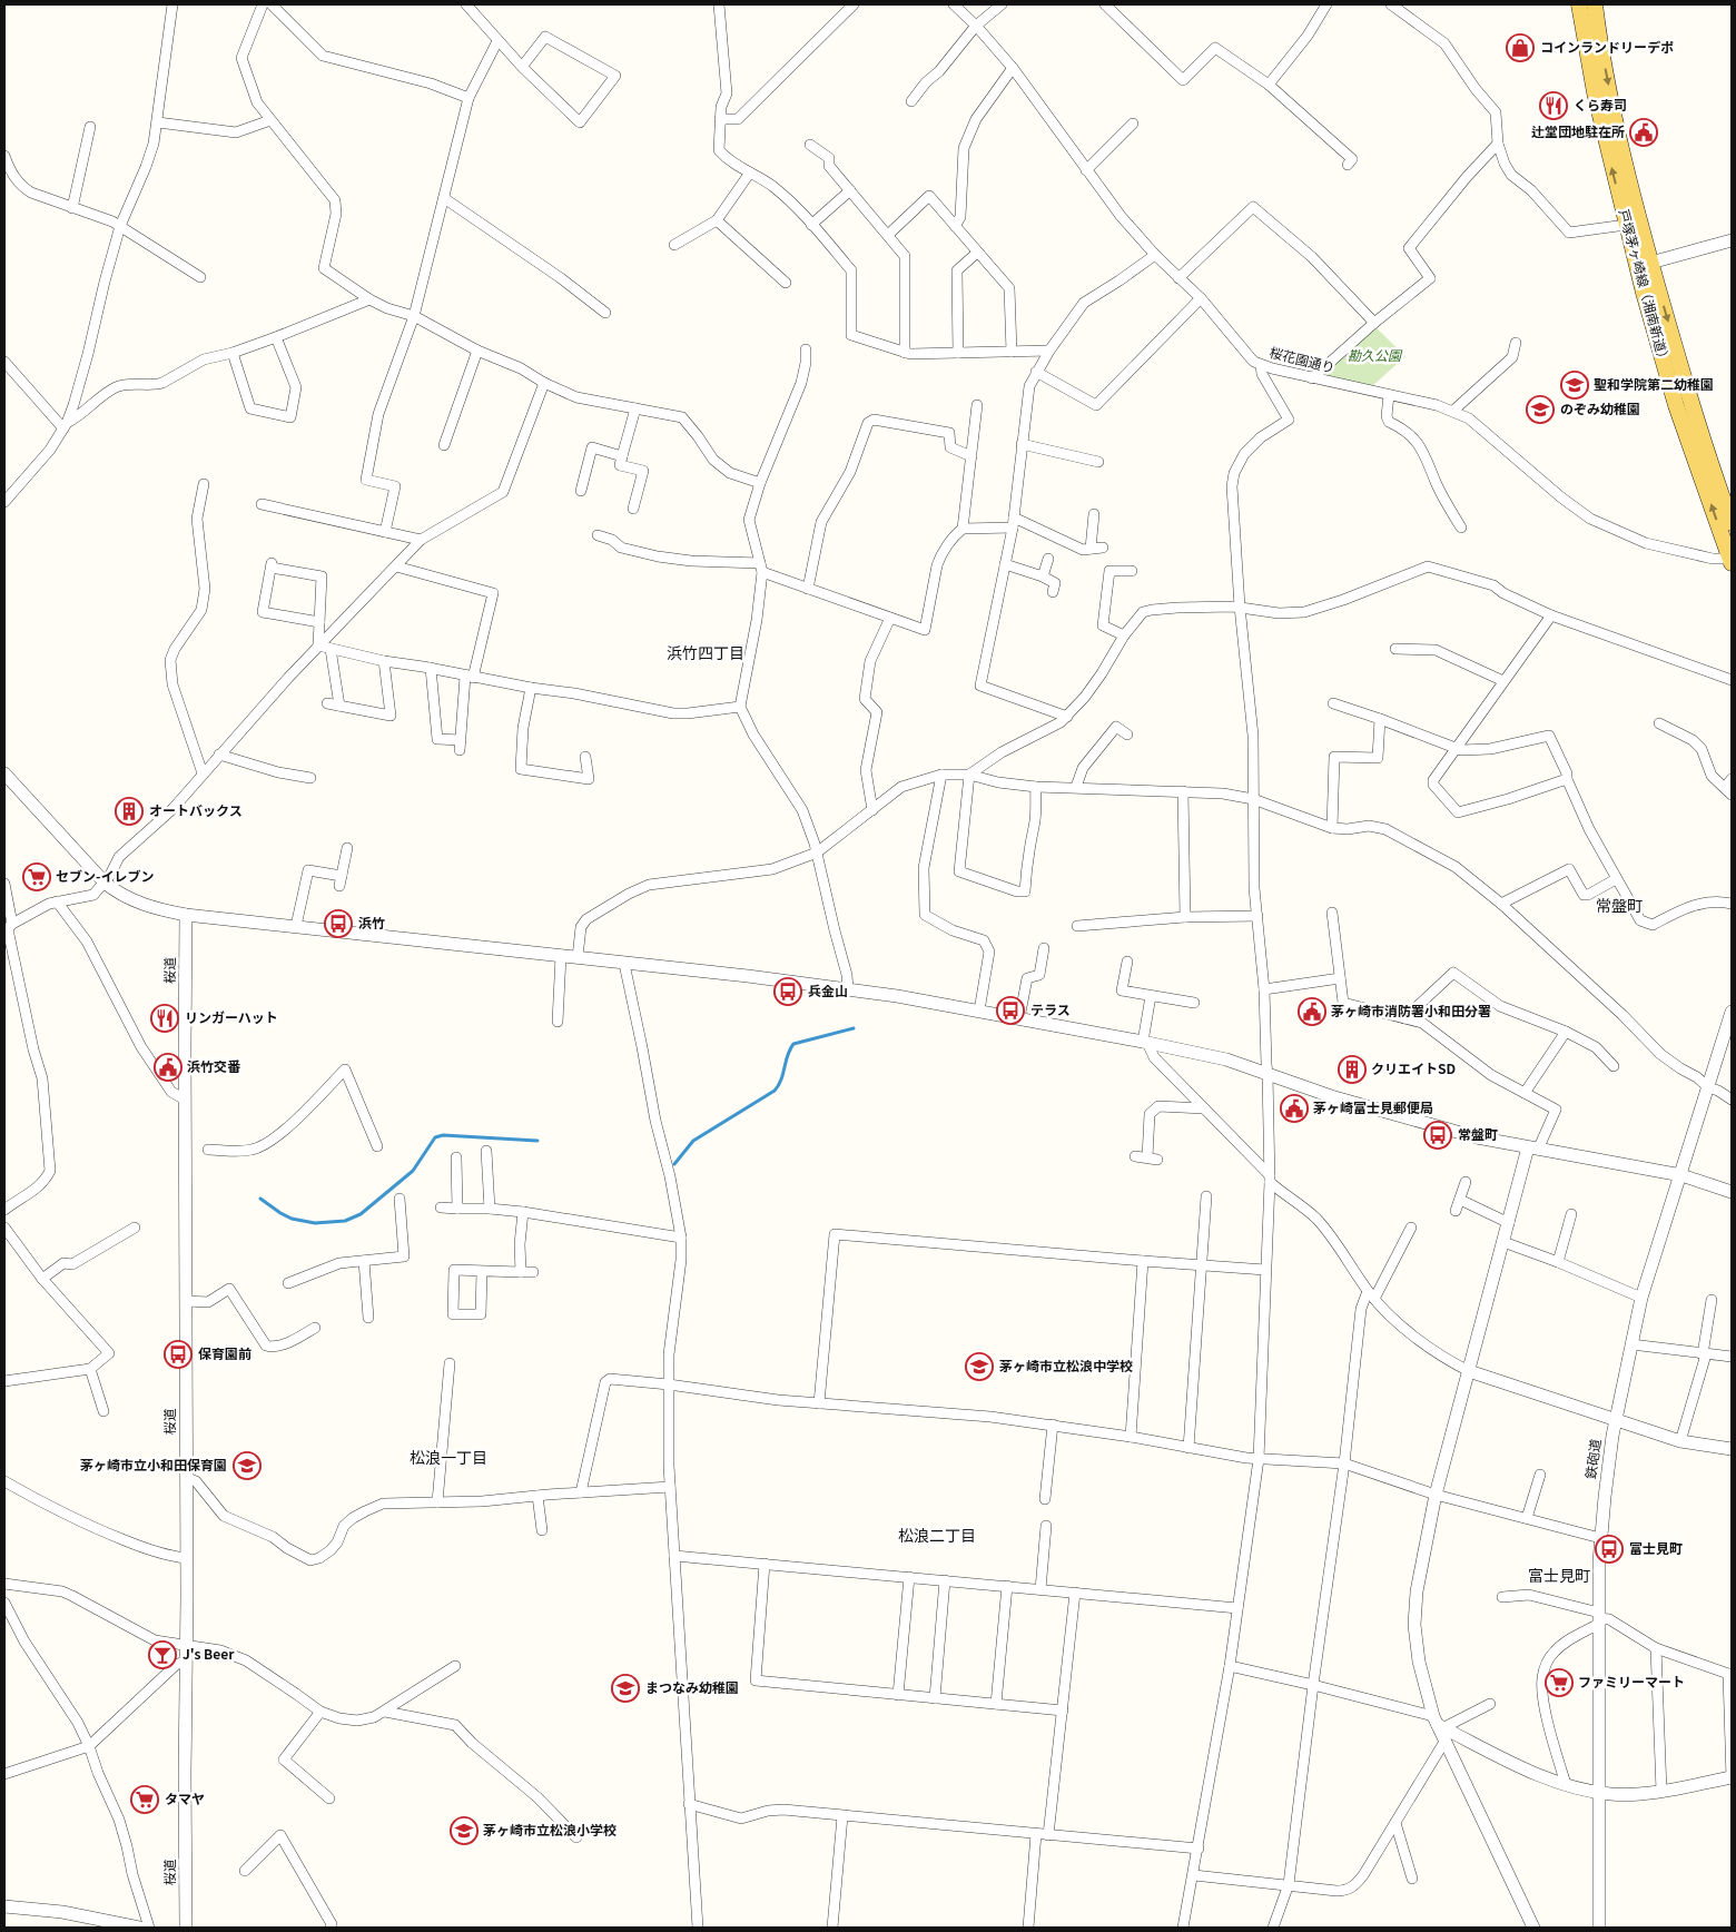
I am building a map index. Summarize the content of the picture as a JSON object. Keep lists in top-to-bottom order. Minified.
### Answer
{"streets":{"main road":["戸塚茅ヶ崎線（湘南新道）"],"street":["桜花園通り","桜道","鉄砲道"]},"crossings":[["戸塚茅ヶ崎線（湘南新道）","桜花園通り"]],"districts":["浜竹四丁目","常盤町","松浪一丁目","松浪二丁目","富士見町"],"parks":["勘久公園"],"places":{"shop":["コインランドリーデポ"],"restaurant":["くら寿司","リンガーハット"],"public building":["辻堂団地駐在所","茅ヶ崎市消防署小和田分署","浜竹交番","茅ヶ崎富士見郵便局"],"school or university":["聖和学院第二幼稚園","のぞみ幼稚園","茅ヶ崎市立松浪中学校","茅ヶ崎市立小和田保育園","まつなみ幼稚園","茅ヶ崎市立松浪小学校"],"building":["オートバックス","クリエイトSD"],"supermarket":["セブン-イレブン","ファミリーマート","タマヤ"],"bus stop":["浜竹","兵金山","テラス","常盤町","保育園前","富士見町"],"bar":["J's Beer"]}}
